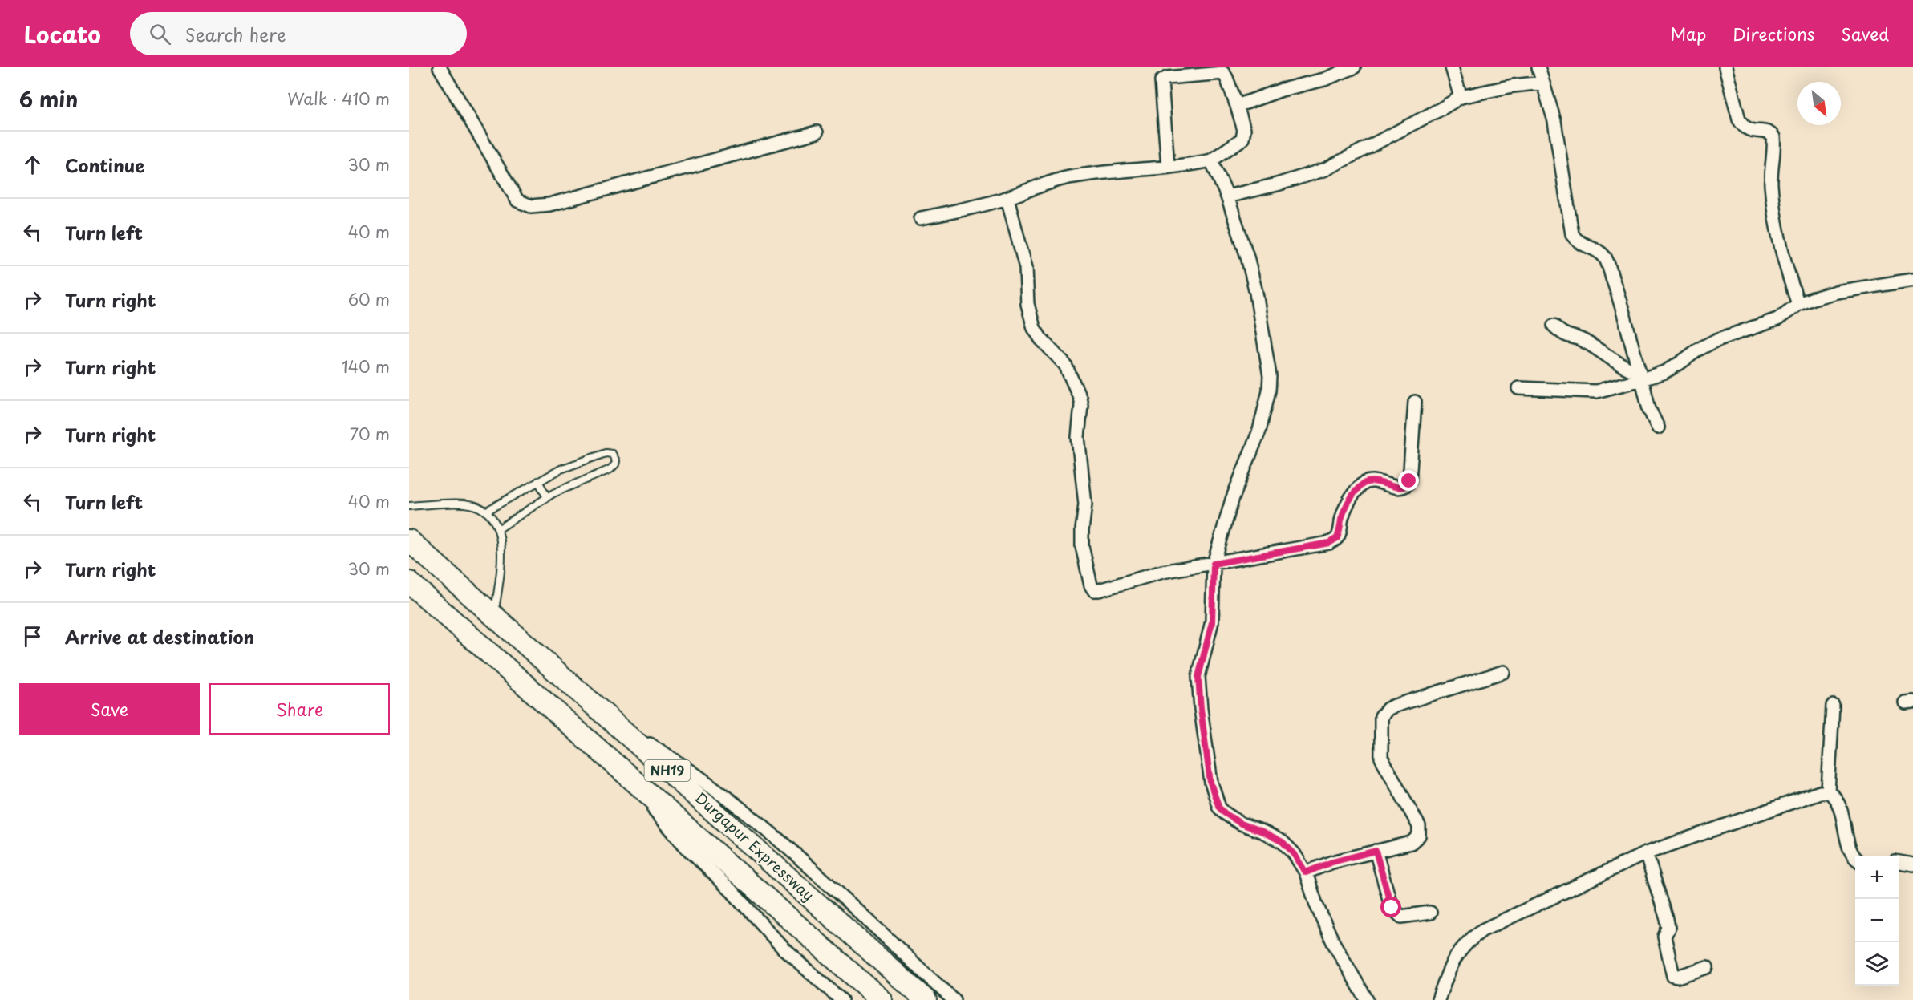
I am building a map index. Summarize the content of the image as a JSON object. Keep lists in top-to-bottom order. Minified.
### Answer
{"streets":{"highway":["NH19","Durgapur Expressway"]},"north":"bottom right","page":{"header":"Locato","search":"Search here","nav":["Map","Directions","Saved"],"heading":["6 min","Walk · 410 m"],"list":[["Continue","30 m"],["Turn left","40 m"],["Turn right","60 m"],["Turn right","140 m"],["Turn right","70 m"],["Turn left","40 m"],["Turn right","30 m"],"Arrive at destination"],"buttons":["Save","Share"],"map_buttons":["+","−"]}}
